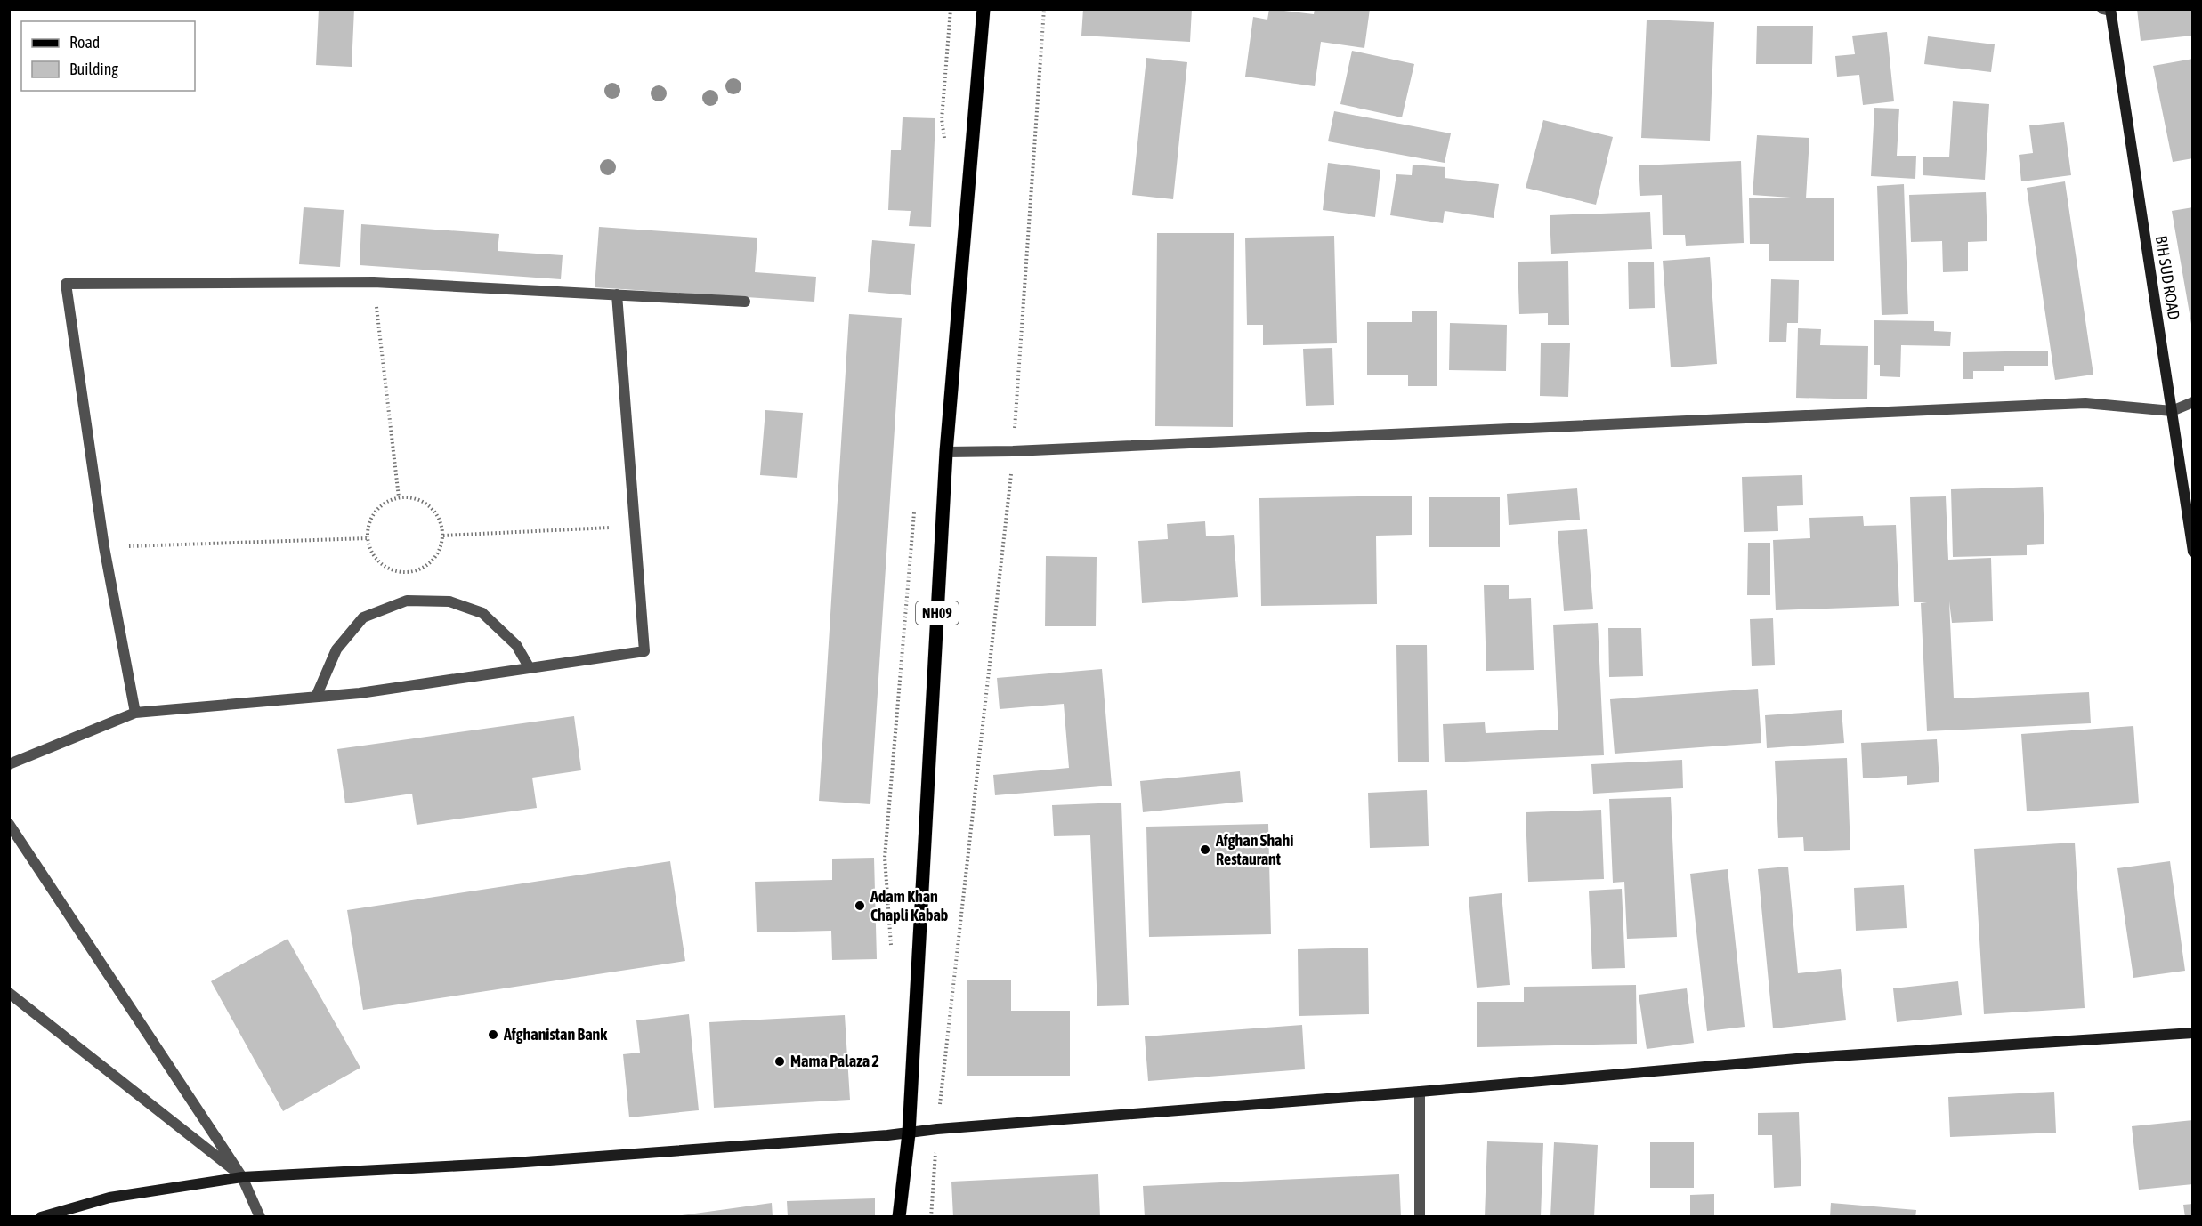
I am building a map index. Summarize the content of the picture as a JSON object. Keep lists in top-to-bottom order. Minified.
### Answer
{"streets":{"main road":["BIH SUD ROAD","NH09"]},"places":["Afghan Shahi Restaurant","Adam Khan Chapli Kabab","Afghanistan Bank","Mama Palaza 2"],"legend":["Road","Building"]}
